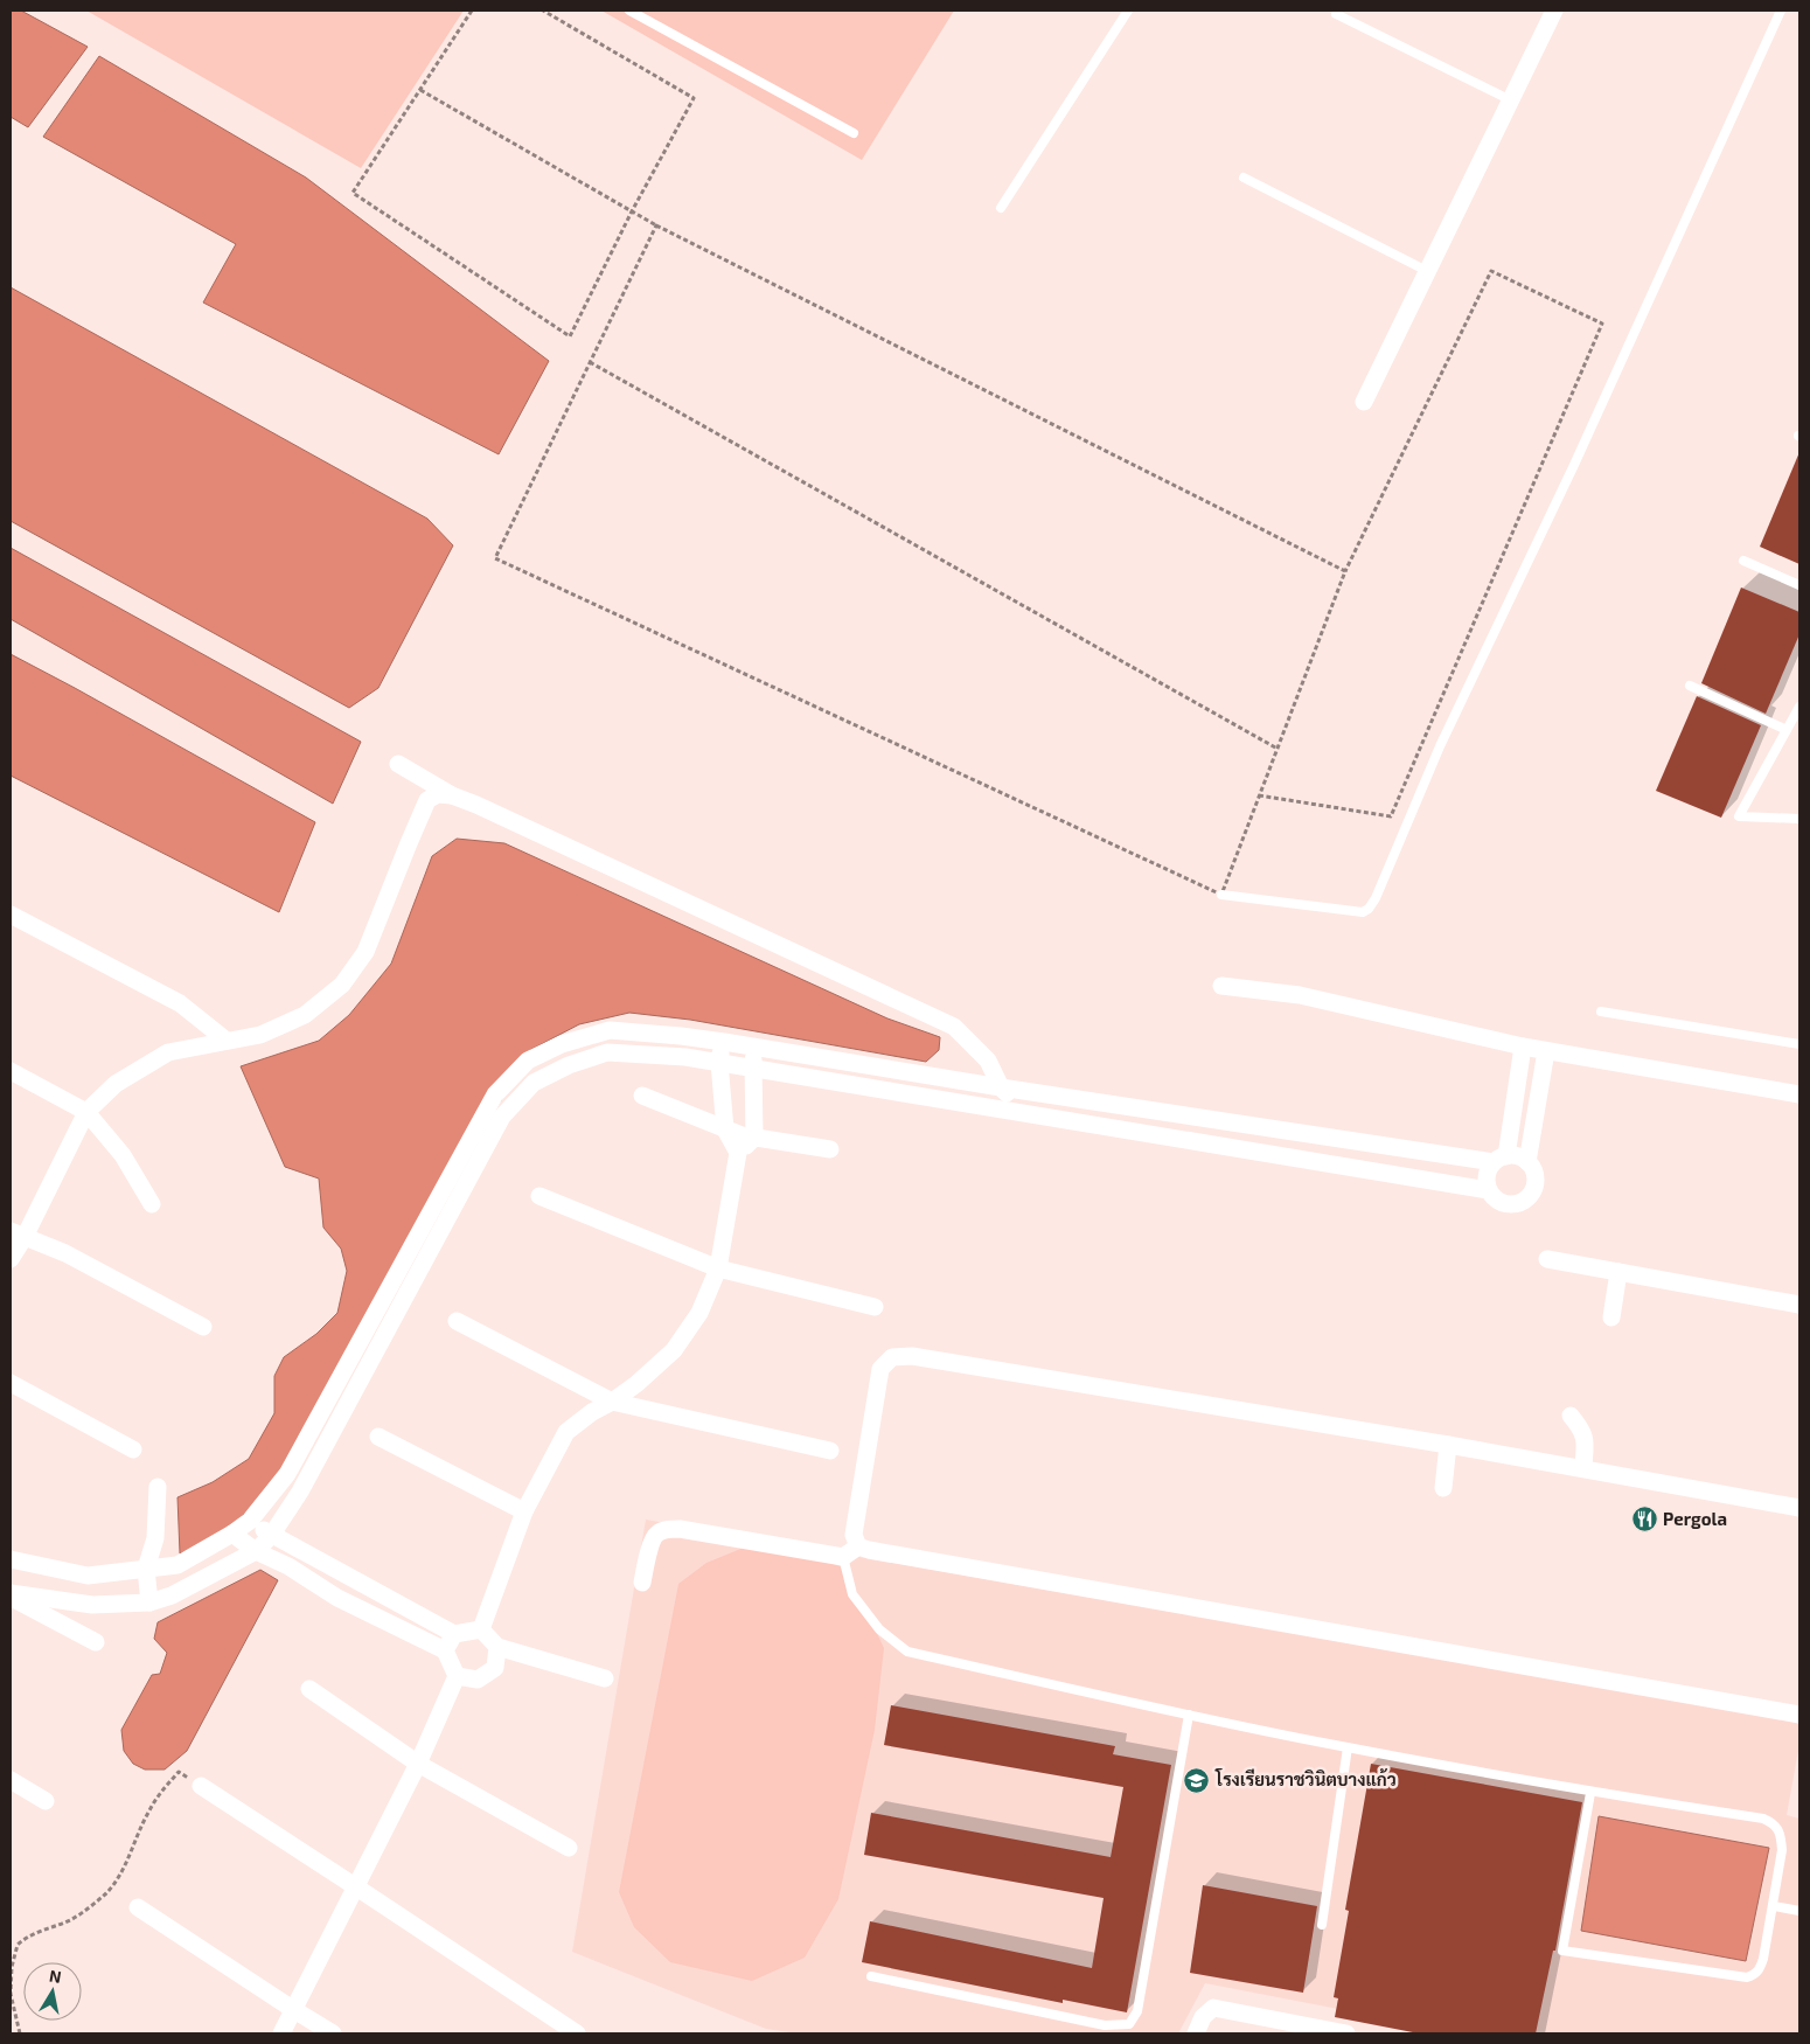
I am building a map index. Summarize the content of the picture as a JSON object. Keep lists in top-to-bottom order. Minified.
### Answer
{"places":{"restaurant":["Pergola"],"school or university":["โรงเรียนราชวินิตบางแก้ว"]},"north":"top"}
